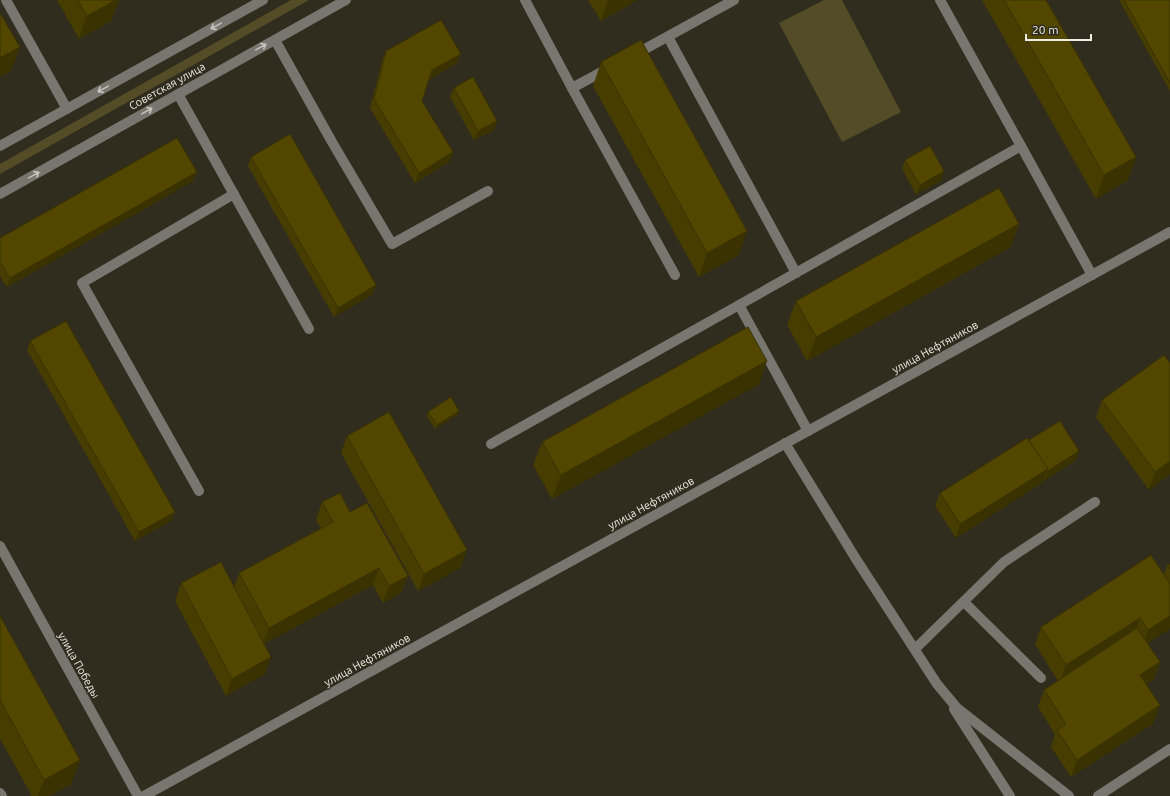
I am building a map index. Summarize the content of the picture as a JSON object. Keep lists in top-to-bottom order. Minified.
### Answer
{"streets":{"street":["Советская улица","улица Нефтяников","улица Победы"]},"scale_bar":"20 m"}
